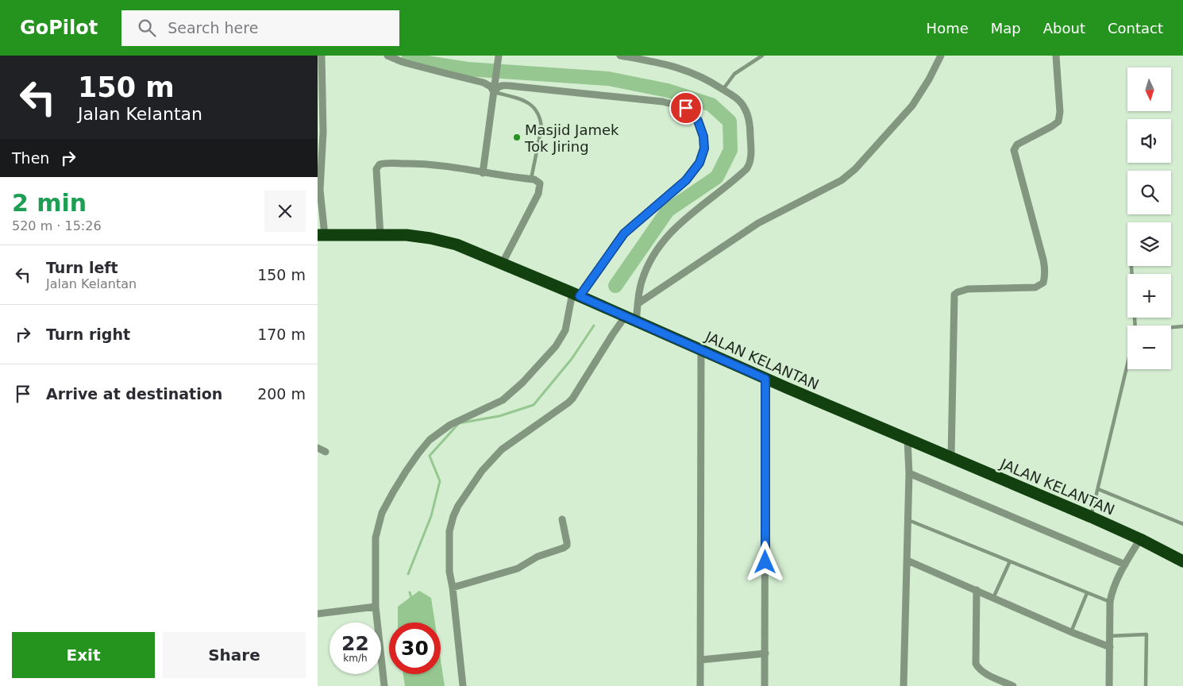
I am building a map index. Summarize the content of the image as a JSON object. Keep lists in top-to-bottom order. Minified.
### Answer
{"streets":{"highway":["JALAN KELANTAN"]},"places":["Masjid Jamek Tok Jiring"],"north":"bottom","page":{"header":"GoPilot","search":"Search here","nav":["Home","Map","About","Contact"],"turn":["150 m","Jalan Kelantan"],"map_buttons":["+","−"],"then":"Then","heading":["2 min","520 m · 15:26"],"list":[{"name":"Turn left","note":"Jalan Kelantan","value":"150 m"},{"name":"Turn right","value":"170 m"},{"name":"Arrive at destination","value":"200 m"}],"speed":"22 km/h","limit":"30","buttons":["Exit","Share"]}}
